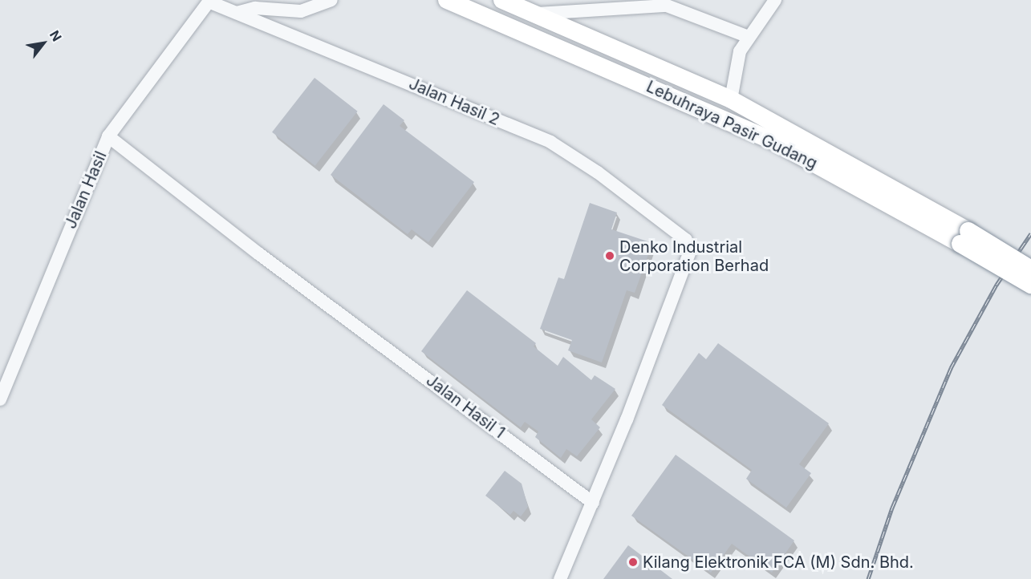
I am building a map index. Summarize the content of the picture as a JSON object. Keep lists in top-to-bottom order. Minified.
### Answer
{"streets":{"highway":["Lebuhraya Pasir Gudang"],"street":["Jalan Hasil 2","Jalan Hasil","Jalan Hasil 1"]},"crossings":[["Jalan Hasil 2","Jalan Hasil"],["Jalan Hasil 2","Jalan Hasil 1"],["Jalan Hasil","Jalan Hasil 1"]],"places":["Denko Industrial Corporation Berhad","Kilang Elektronik FCA (M) Sdn. Bhd."],"north":"top right"}
